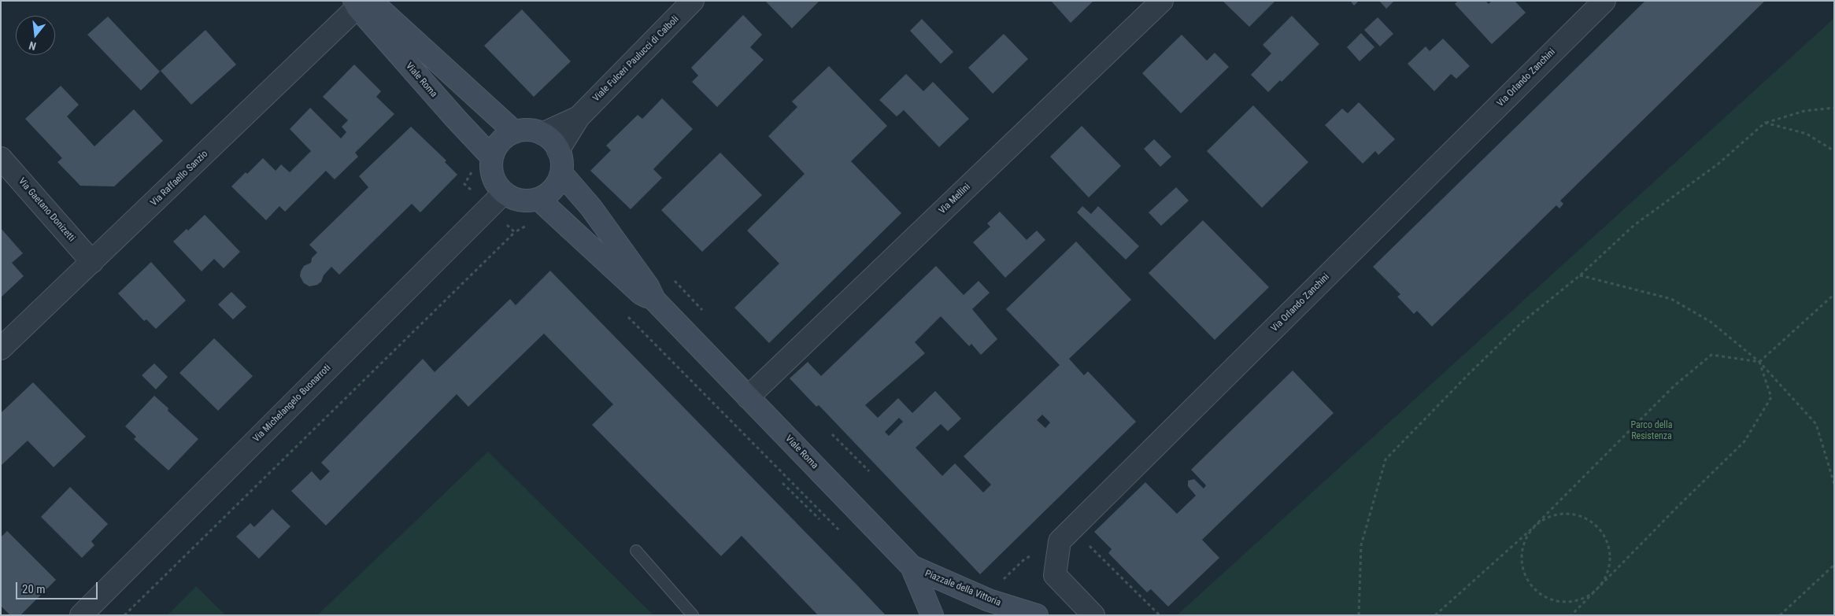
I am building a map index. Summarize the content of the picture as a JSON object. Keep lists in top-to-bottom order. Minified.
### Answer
{"streets":{"main road":["Viale Roma","Piazzale della Vittoria"],"street":["Viale Fulceri Paulucci di Calboli","Via Orlando Zanchini","Via Raffaello Sanzio","Via Mellini","Via Gaetano Donizetti","Via Michelangelo Buonarroti"]},"crossings":[["Viale Fulceri Paulucci di Calboli","Viale Roma"],["Viale Fulceri Paulucci di Calboli","Via Michelangelo Buonarroti"],["Viale Roma","Via Raffaello Sanzio"],["Viale Roma","Via Mellini"],["Viale Roma","Via Michelangelo Buonarroti"],["Viale Roma","Piazzale della Vittoria"],["Via Raffaello Sanzio","Via Gaetano Donizetti"]],"parks":["Parco della Resistenza"],"scale_bar":"20 m","north":"bottom"}
